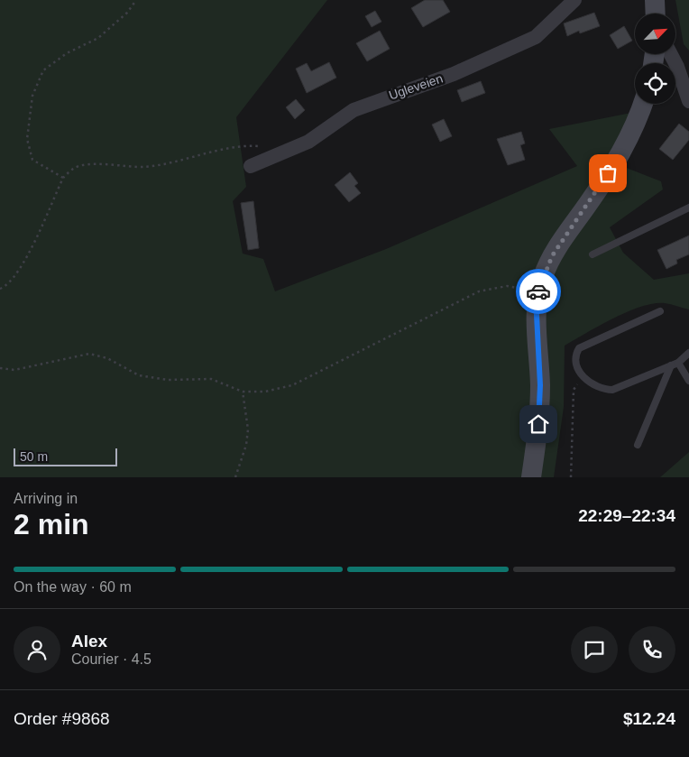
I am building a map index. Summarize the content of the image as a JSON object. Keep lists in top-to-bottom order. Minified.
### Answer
{"streets":{"street":["Ugleveien"]},"scale_bar":"50 m","north":"top right","page":{"scale":"50 m","heading":["2 min","Arriving in","22:29–22:34"],"panel":["Alex","Courier · 4.5","Order #9868","$12.24"],"bar":"On the way · 60 m"}}
